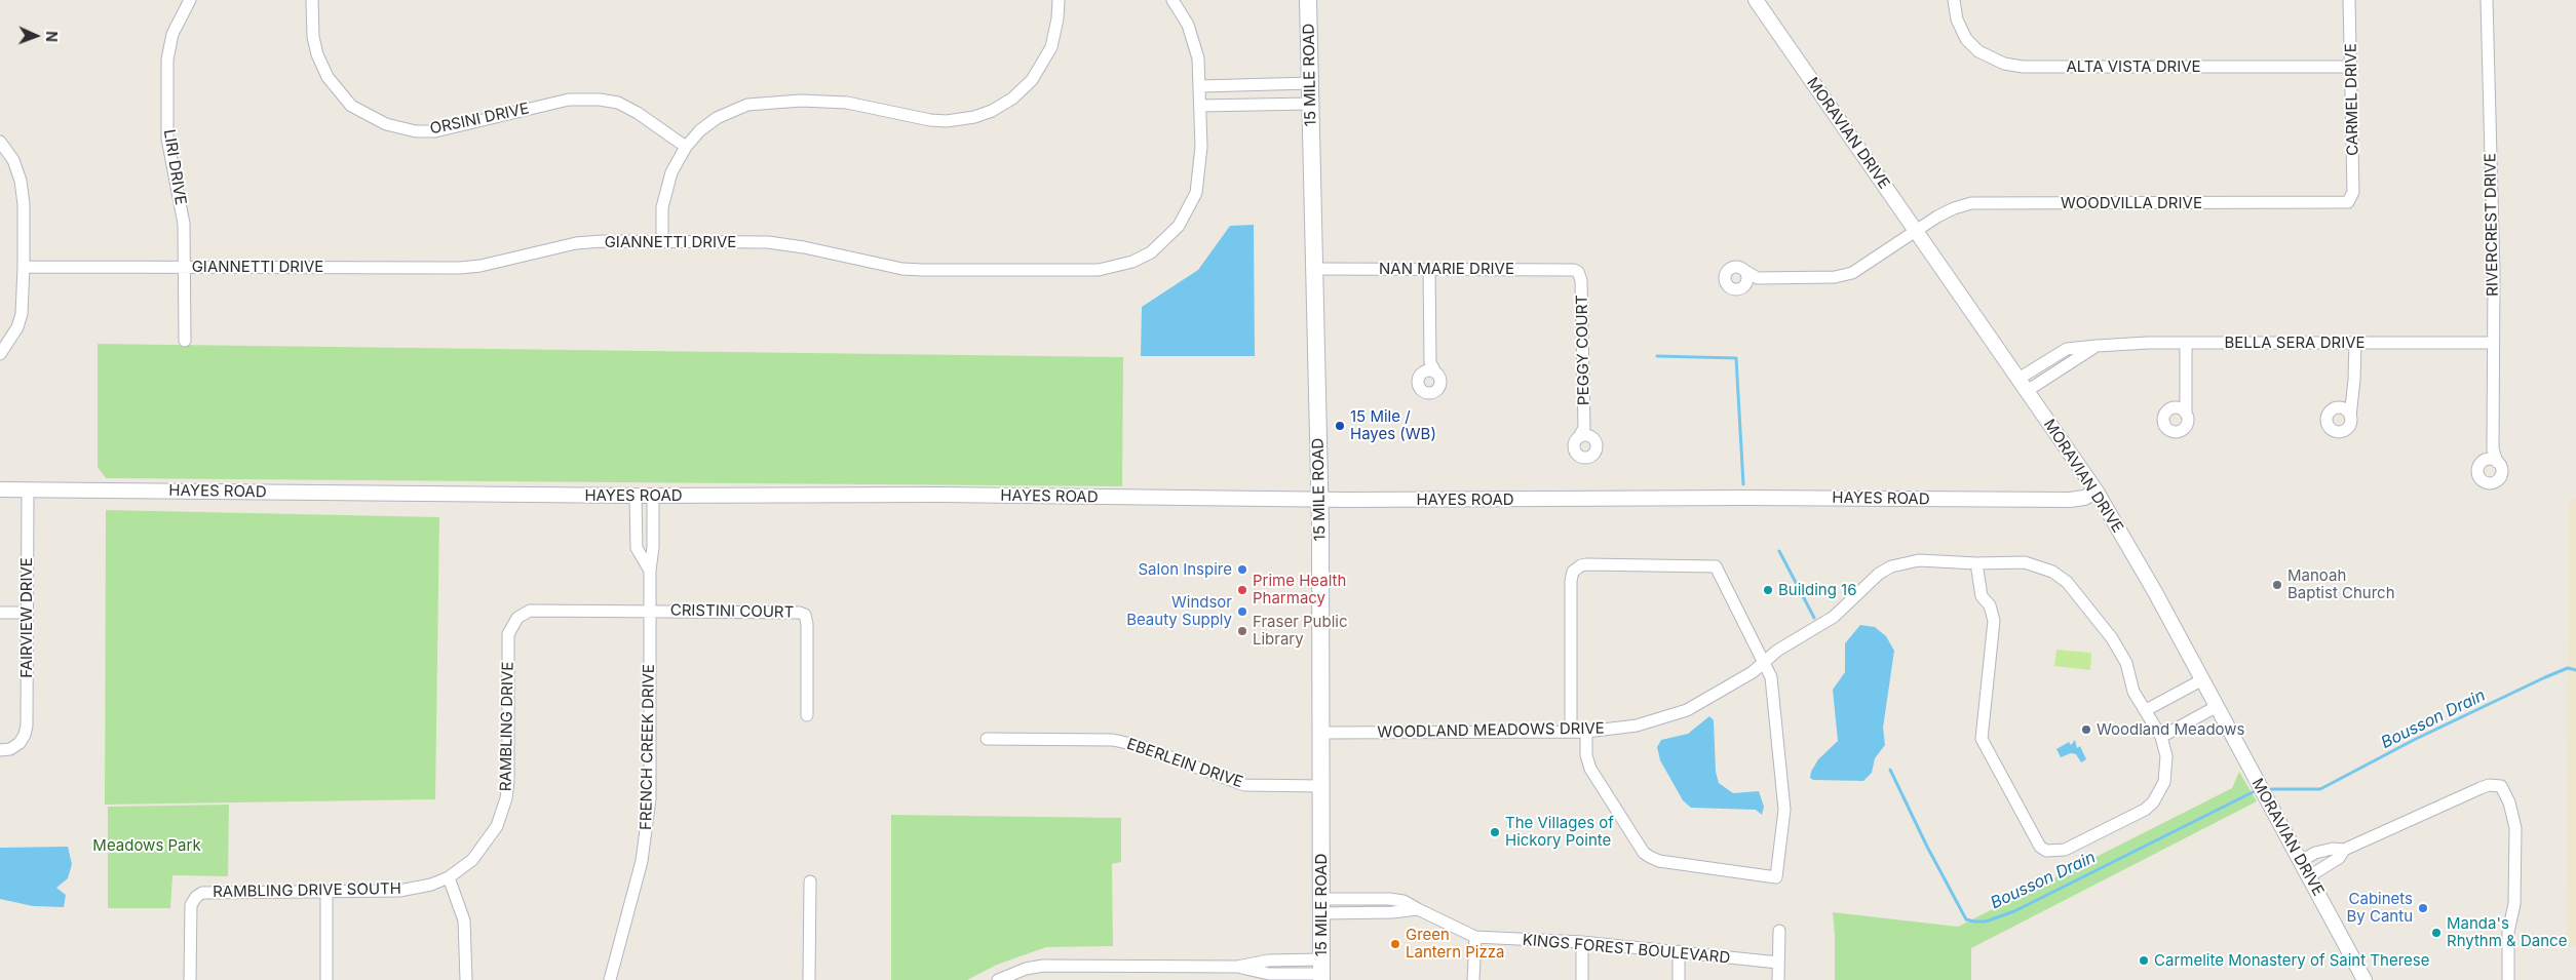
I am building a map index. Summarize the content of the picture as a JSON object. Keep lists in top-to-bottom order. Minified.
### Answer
{"streets":{"main road":["15 MILE ROAD"],"street":["ALTA VISTA DRIVE","CARMEL DRIVE","ORSINI DRIVE","MORAVIAN DRIVE","LIRI DRIVE","WOODVILLA DRIVE","RIVERCREST DRIVE","GIANNETTI DRIVE","NAN MARIE DRIVE","BELLA SERA DRIVE","PEGGY COURT","HAYES ROAD","CRISTINI COURT","FAIRVIEW DRIVE","RAMBLING DRIVE","WOODLAND MEADOWS DRIVE","FRENCH CREEK DRIVE","EBERLEIN DRIVE","RAMBLING DRIVE SOUTH","KINGS FOREST BOULEVARD"]},"crossings":[["ALTA VISTA DRIVE","CARMEL DRIVE"],["15 MILE ROAD","NAN MARIE DRIVE"],["15 MILE ROAD","HAYES ROAD"],["15 MILE ROAD","WOODLAND MEADOWS DRIVE"],["15 MILE ROAD","EBERLEIN DRIVE"],["15 MILE ROAD","KINGS FOREST BOULEVARD"],["CARMEL DRIVE","WOODVILLA DRIVE"],["MORAVIAN DRIVE","WOODVILLA DRIVE"],["MORAVIAN DRIVE","BELLA SERA DRIVE"],["MORAVIAN DRIVE","HAYES ROAD"],["LIRI DRIVE","GIANNETTI DRIVE"],["RIVERCREST DRIVE","BELLA SERA DRIVE"],["NAN MARIE DRIVE","PEGGY COURT"],["HAYES ROAD","FAIRVIEW DRIVE"],["HAYES ROAD","FRENCH CREEK DRIVE"],["CRISTINI COURT","RAMBLING DRIVE"],["CRISTINI COURT","FRENCH CREEK DRIVE"],["RAMBLING DRIVE","FRENCH CREEK DRIVE"],["RAMBLING DRIVE","RAMBLING DRIVE SOUTH"]],"water":["Bousson Drain"],"parks":["Meadows Park"],"places":["15 Mile / Hayes (WB)","Salon Inspire","Manoah Baptist Church","Prime Health Pharmacy","Building 16","Windsor Beauty Supply","Fraser Public Library","Woodland Meadows","The Villages of Hickory Pointe","Cabinets By Cantu","Manda's Rhythm & Dance","Green Lantern Pizza","Carmelite Monastery of Saint Therese"],"north":"right"}
